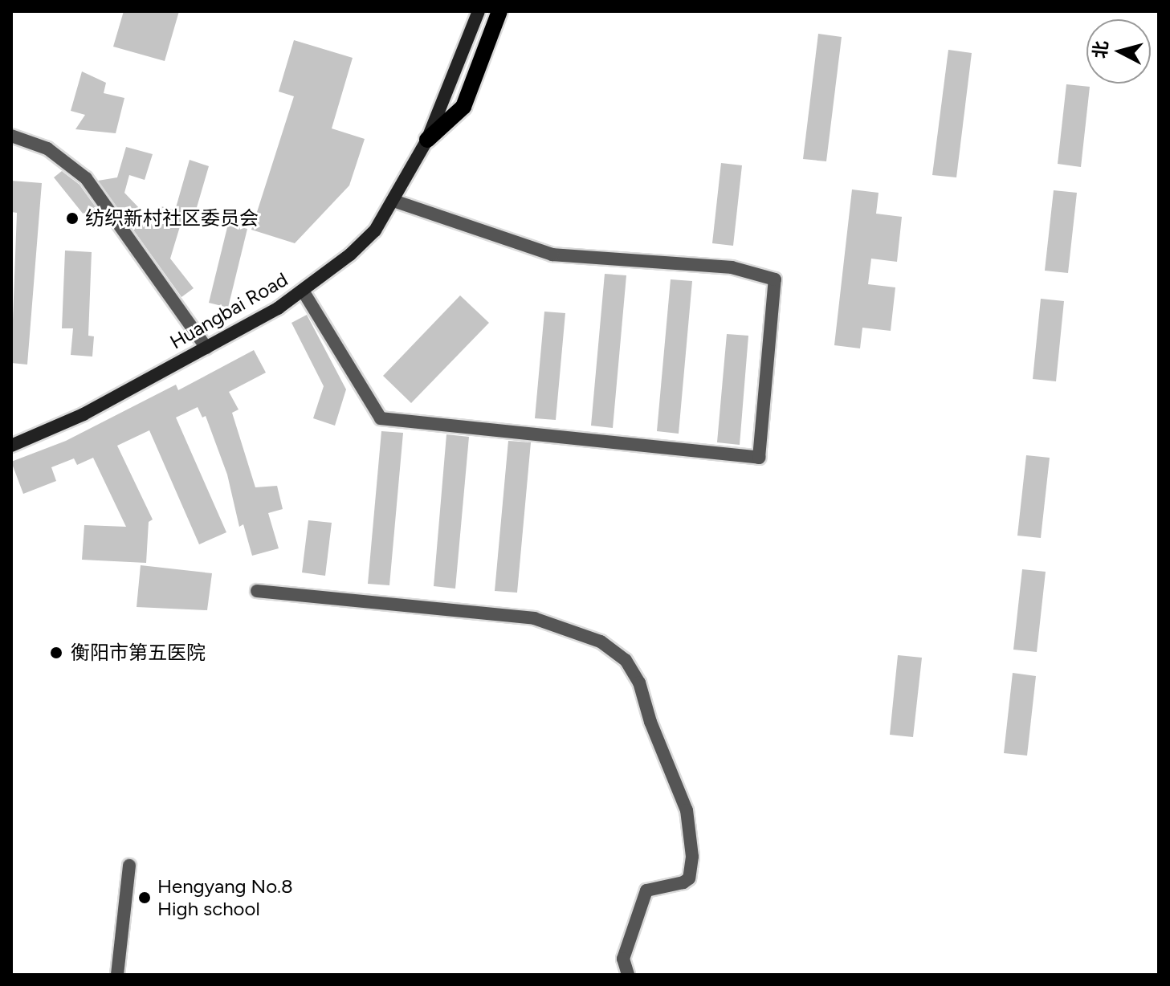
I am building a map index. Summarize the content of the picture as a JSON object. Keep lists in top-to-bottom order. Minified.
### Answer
{"streets":{"main road":["Huangbai Road"]},"places":["纺织新村社区委员会","衡阳市第五医院","Hengyang No.8 High school"],"north":"left"}
